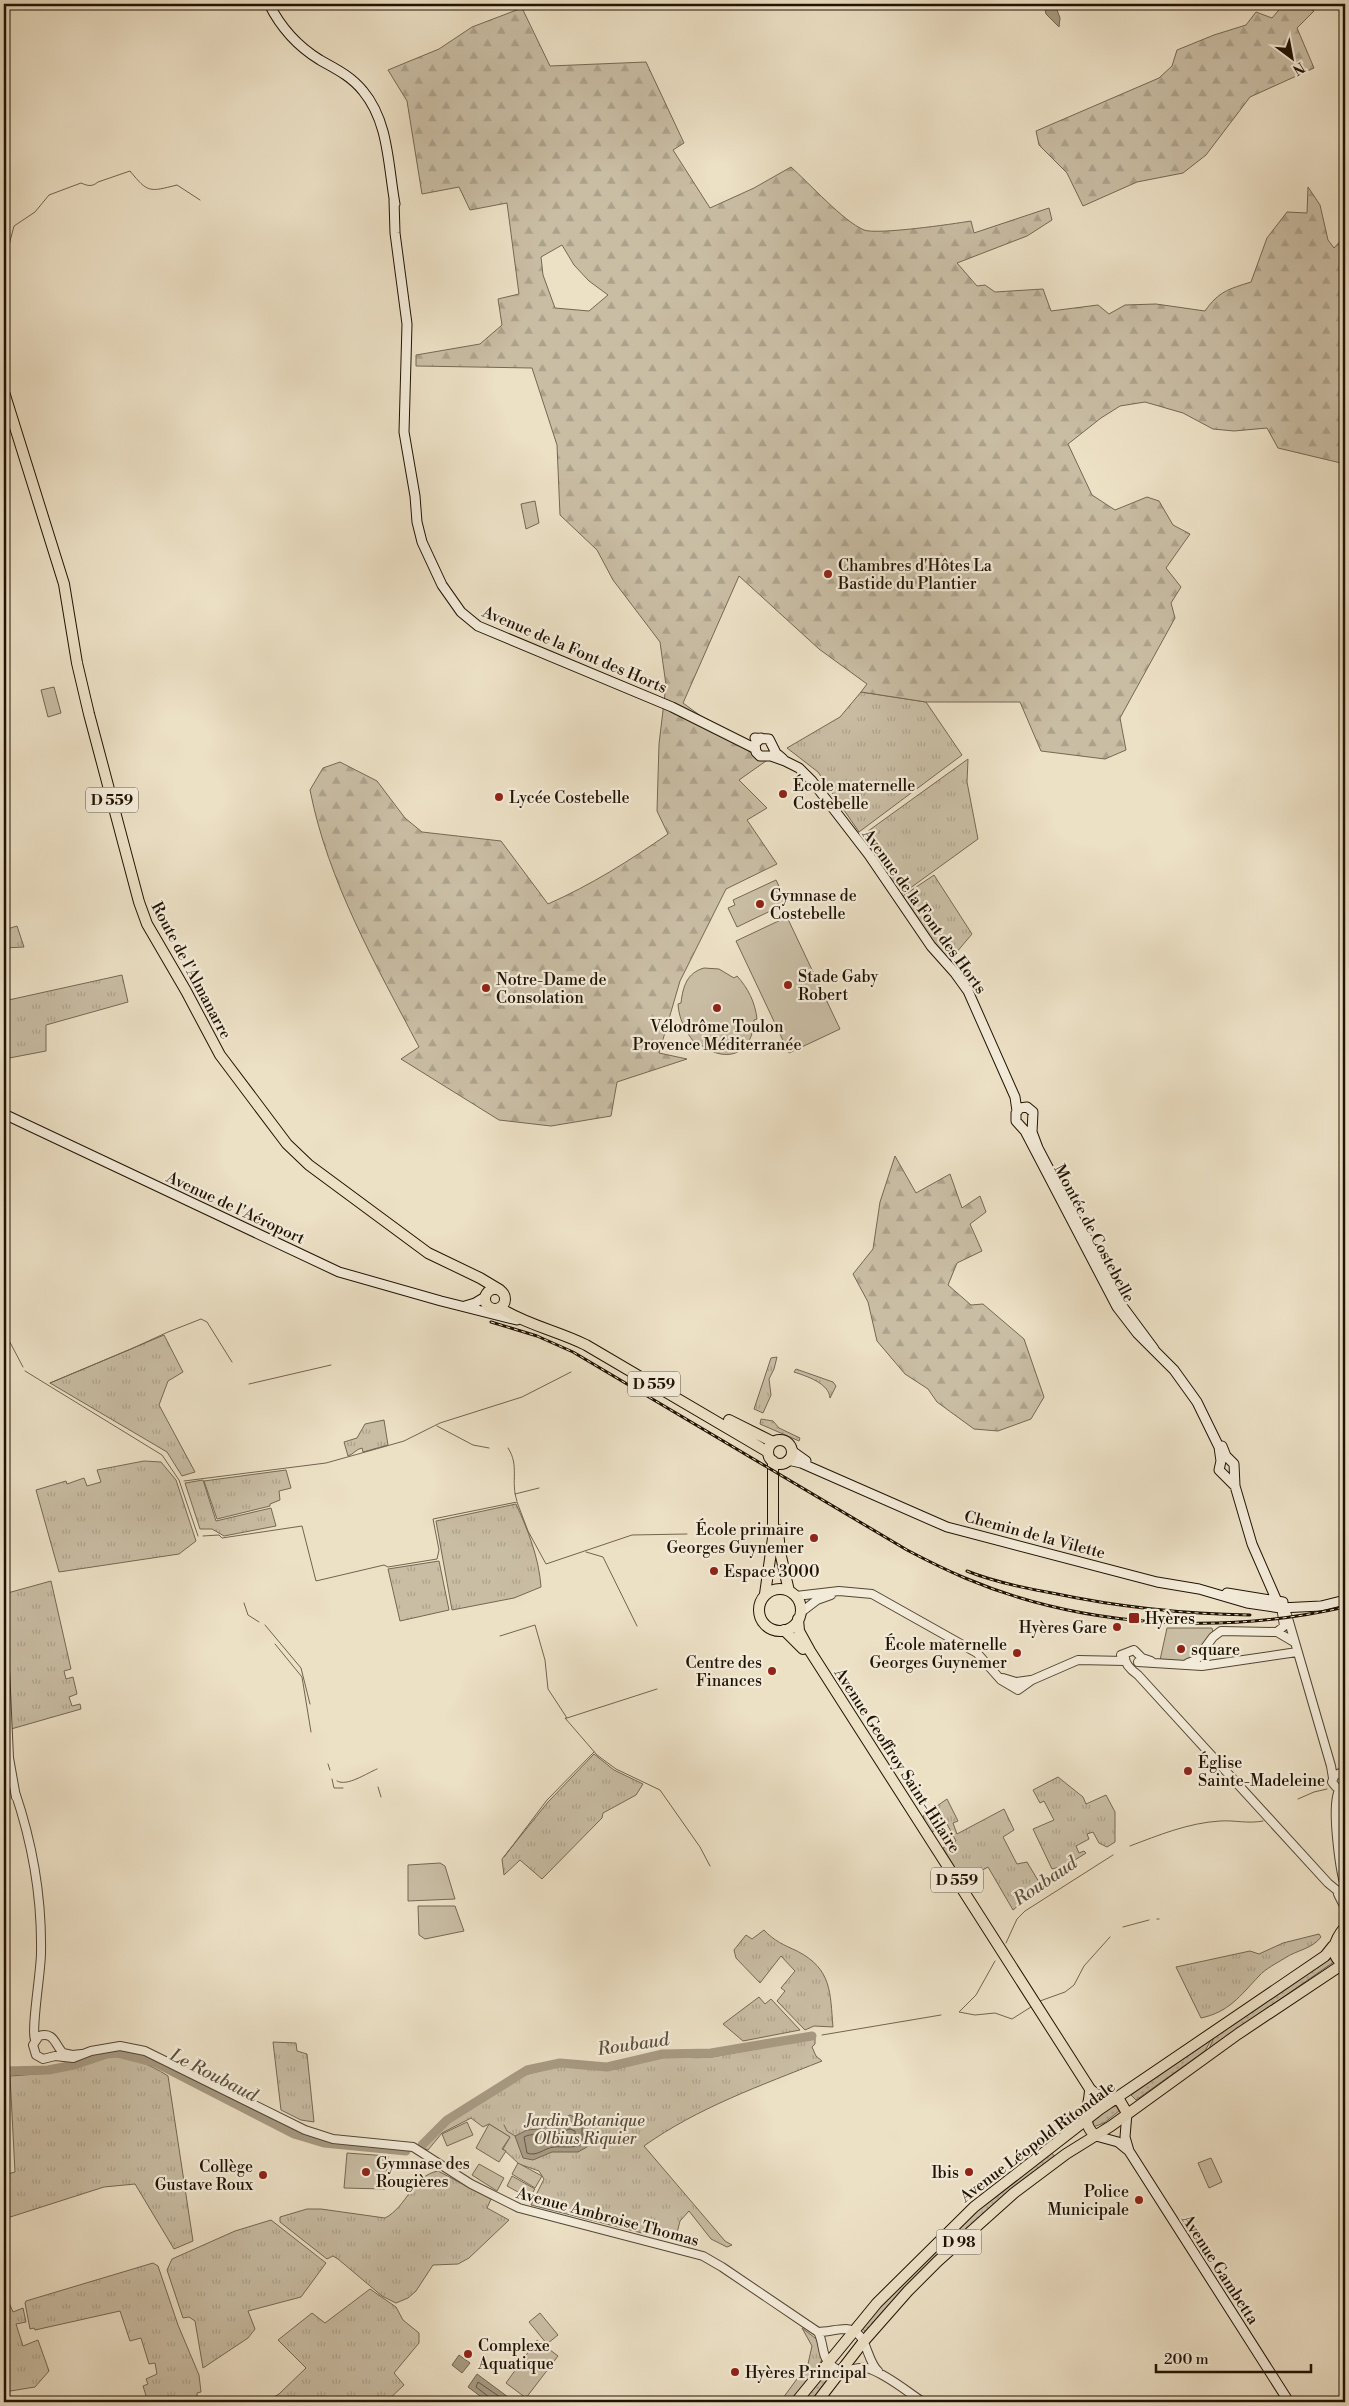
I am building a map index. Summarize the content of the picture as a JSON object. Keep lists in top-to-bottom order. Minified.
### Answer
{"streets":{"main road":["Avenue de la Font des Horts","D 559","Route de l'Almanarre","Avenue de l'Aéroport","Montée de Costebelle","Chemin de la Vilette","Avenue Geoffroy Saint-Hilaire","Avenue Léopold Ritondale","D 98","Avenue Gambetta"],"street":["Avenue Ambroise Thomas"]},"crossings":[["Avenue de la Font des Horts","Montée de Costebelle"],["D 559","Route de l'Almanarre"],["D 559","Avenue de l'Aéroport"],["D 559","Chemin de la Vilette"],["Montée de Costebelle","Chemin de la Vilette"],["Avenue Léopold Ritondale","Avenue Gambetta"]],"water":["Roubaud","Le Roubaud"],"parks":["Jardin Botanique Olbius Riquier"],"places":{"other":["Chambres d'Hôtes La Bastide du Plantier","École maternelle Costebelle","Lycée Costebelle","Gymnase de Costebelle","Stade Gaby Robert","Notre-Dame de Consolation","Vélodrôme Toulon Provence Méditerranée","École primaire Georges Guynemer","Espace 3000","Hyères Gare","square","École maternelle Georges Guynemer","Centre des Finances","Église Sainte-Madeleine","Gymnase des Rougières","Ibis","Collège Gustave Roux","Police Municipale","Complexe Aquatique","Hyères Principal"],"transit":["Hyères"]},"scale_bar":"200 m","north":"bottom right"}
